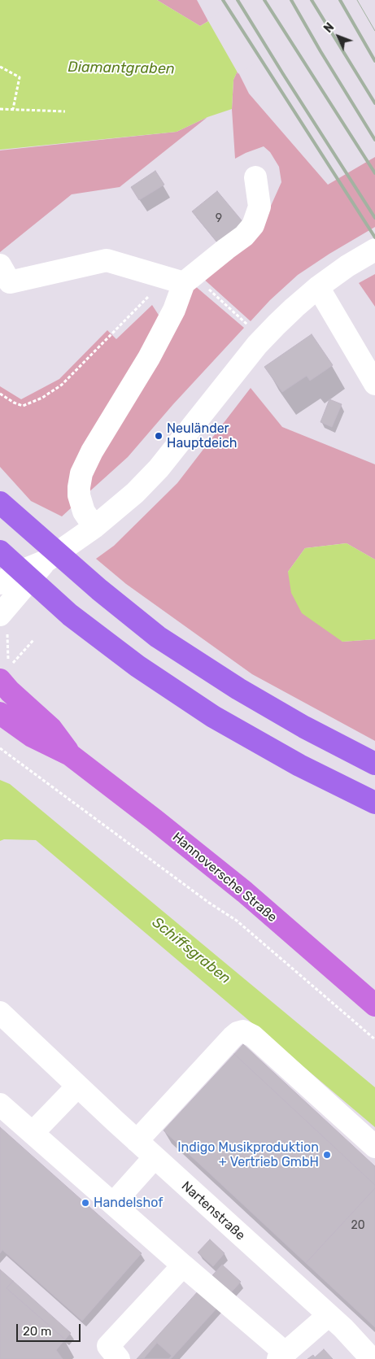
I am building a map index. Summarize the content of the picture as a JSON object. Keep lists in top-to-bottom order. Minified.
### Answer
{"streets":{"main road":["Hannoversche Straße"],"street":["Nartenstraße"]},"water":["Diamantgraben","Schiffsgraben"],"places":["Neuländer Hauptdeich","Indigo Musikproduktion + Vertrieb GmbH","Handelshof"],"house_numbers":["9","20"],"scale_bar":"20 m","north":"top left"}
